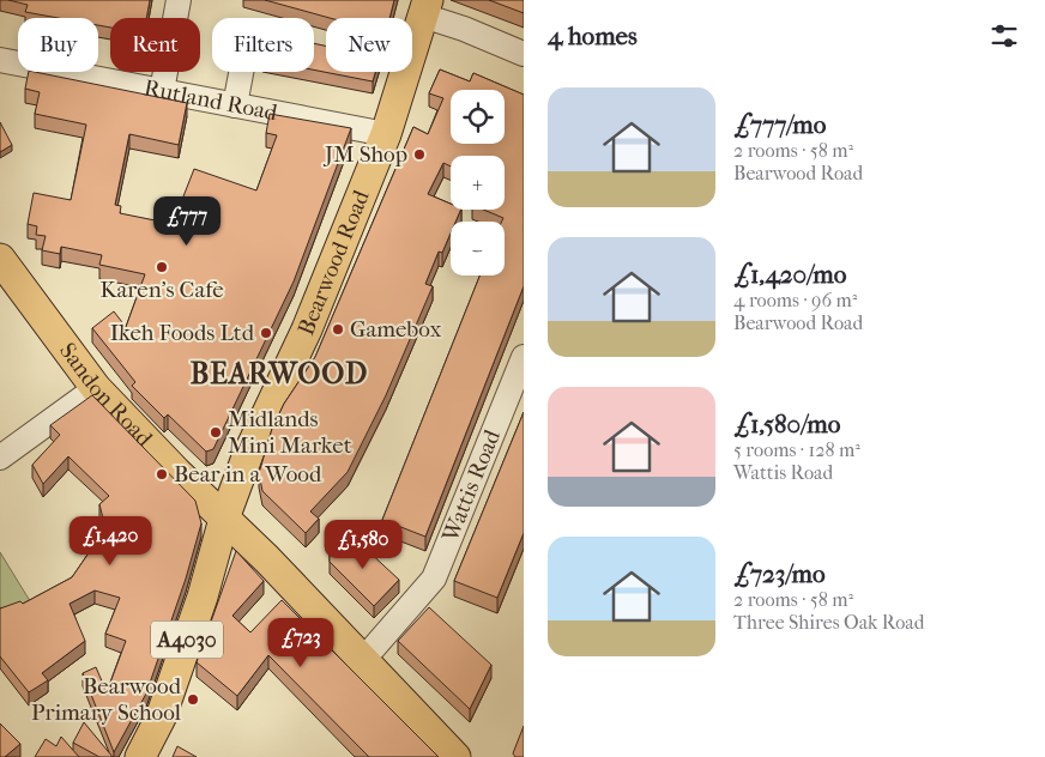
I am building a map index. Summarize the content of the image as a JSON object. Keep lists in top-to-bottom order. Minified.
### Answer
{"streets":{"main road":["Bearwood Road","Sandon Road","A4030"],"street":["Rutland Road","Wattis Road"]},"crossings":[["Rutland Road","Bearwood Road"],["Bearwood Road","Sandon Road"],["Sandon Road","Wattis Road"]],"districts":["BEARWOOD"],"places":["JM Shop","Karen's Cafe","Gamebox","Ikeh Foods Ltd","Midlands Mini Market","Bear in a Wood","Bearwood Primary School"],"page":{"heading":"4 homes","chip":["Buy","Rent","Filters","New"],"list":[{"name":"£777/mo","note":"2 rooms · 58 m² · Bearwood Road"},{"name":"£1,420/mo","note":"4 rooms · 96 m² · Bearwood Road"},{"name":"£1,580/mo","note":"5 rooms · 128 m² · Wattis Road"},{"name":"£723/mo","note":"2 rooms · 58 m² · Three Shires Oak Road"}],"map_buttons":["+","−"],"price":["£777","£1,420","£1,580","£723"]}}
